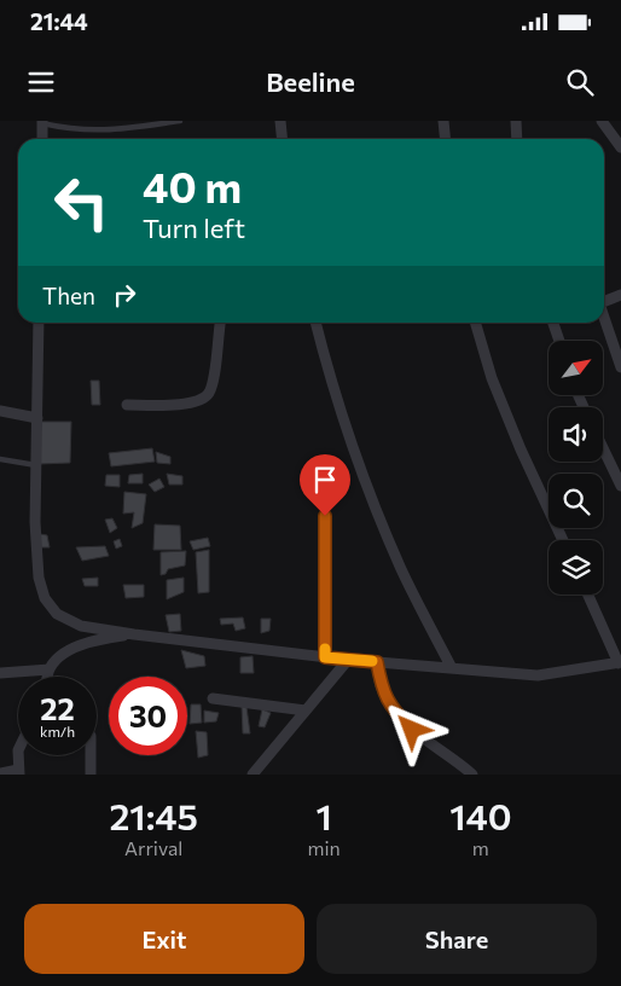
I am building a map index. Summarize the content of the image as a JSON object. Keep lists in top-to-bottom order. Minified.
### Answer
{"north":"top right","page":{"status":"21:44","header":"Beeline","turn":["40 m","Turn left"],"then":"Then","speed":"22 km/h","limit":"30","eta":["21:45","Arrival","1","min","140","m"],"buttons":["Exit","Share"]}}
